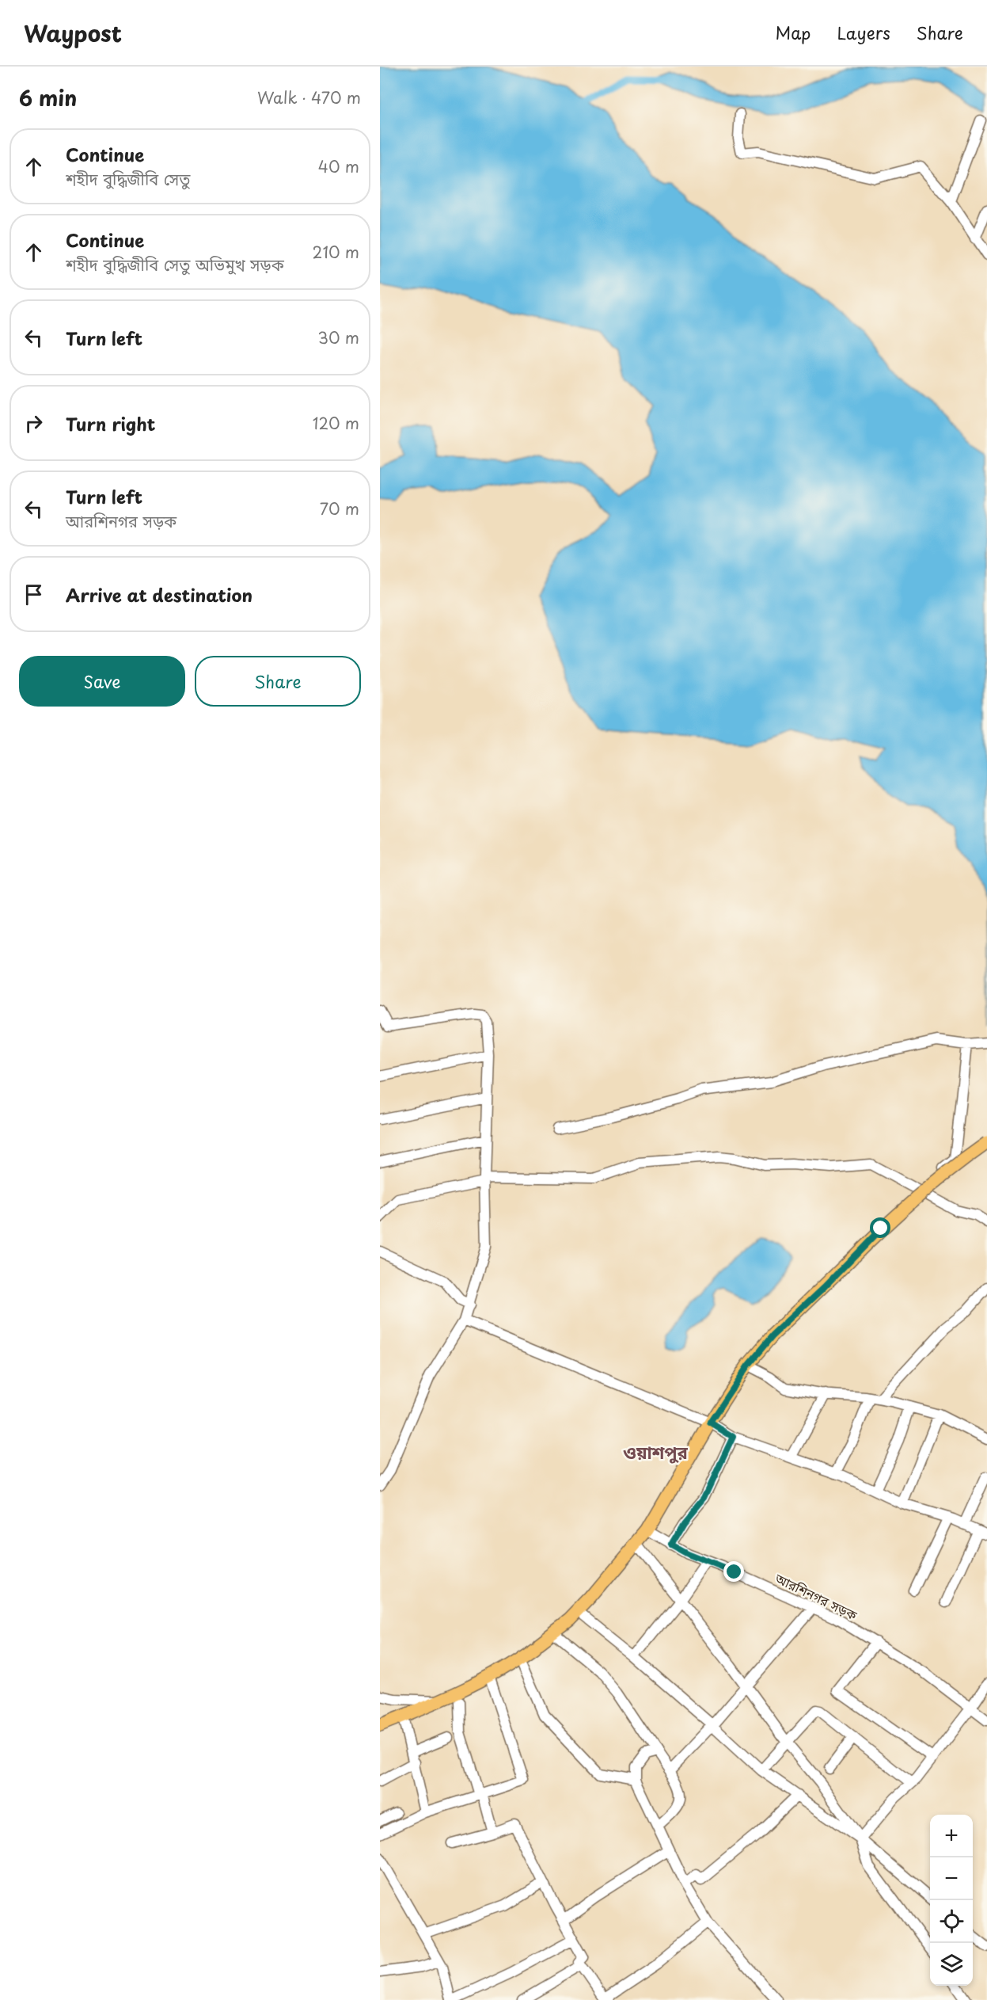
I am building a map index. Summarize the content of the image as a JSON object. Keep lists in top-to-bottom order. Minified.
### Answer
{"streets":{"street":["আরশিনগর সড়ক"]},"districts":["ওয়াশপুর"],"page":{"header":"Waypost","nav":["Map","Layers","Share"],"heading":["6 min","Walk · 470 m"],"list":[["Continue","শহীদ বুদ্ধিজীবি সেতু","40 m"],["Continue","শহীদ বুদ্ধিজীবি সেতু অভিমুখ সড়ক","210 m"],["Turn left","30 m"],["Turn right","120 m"],["Turn left","আরশিনগর সড়ক","70 m"],"Arrive at destination"],"buttons":["Save","Share"],"map_buttons":["+","−"]}}
